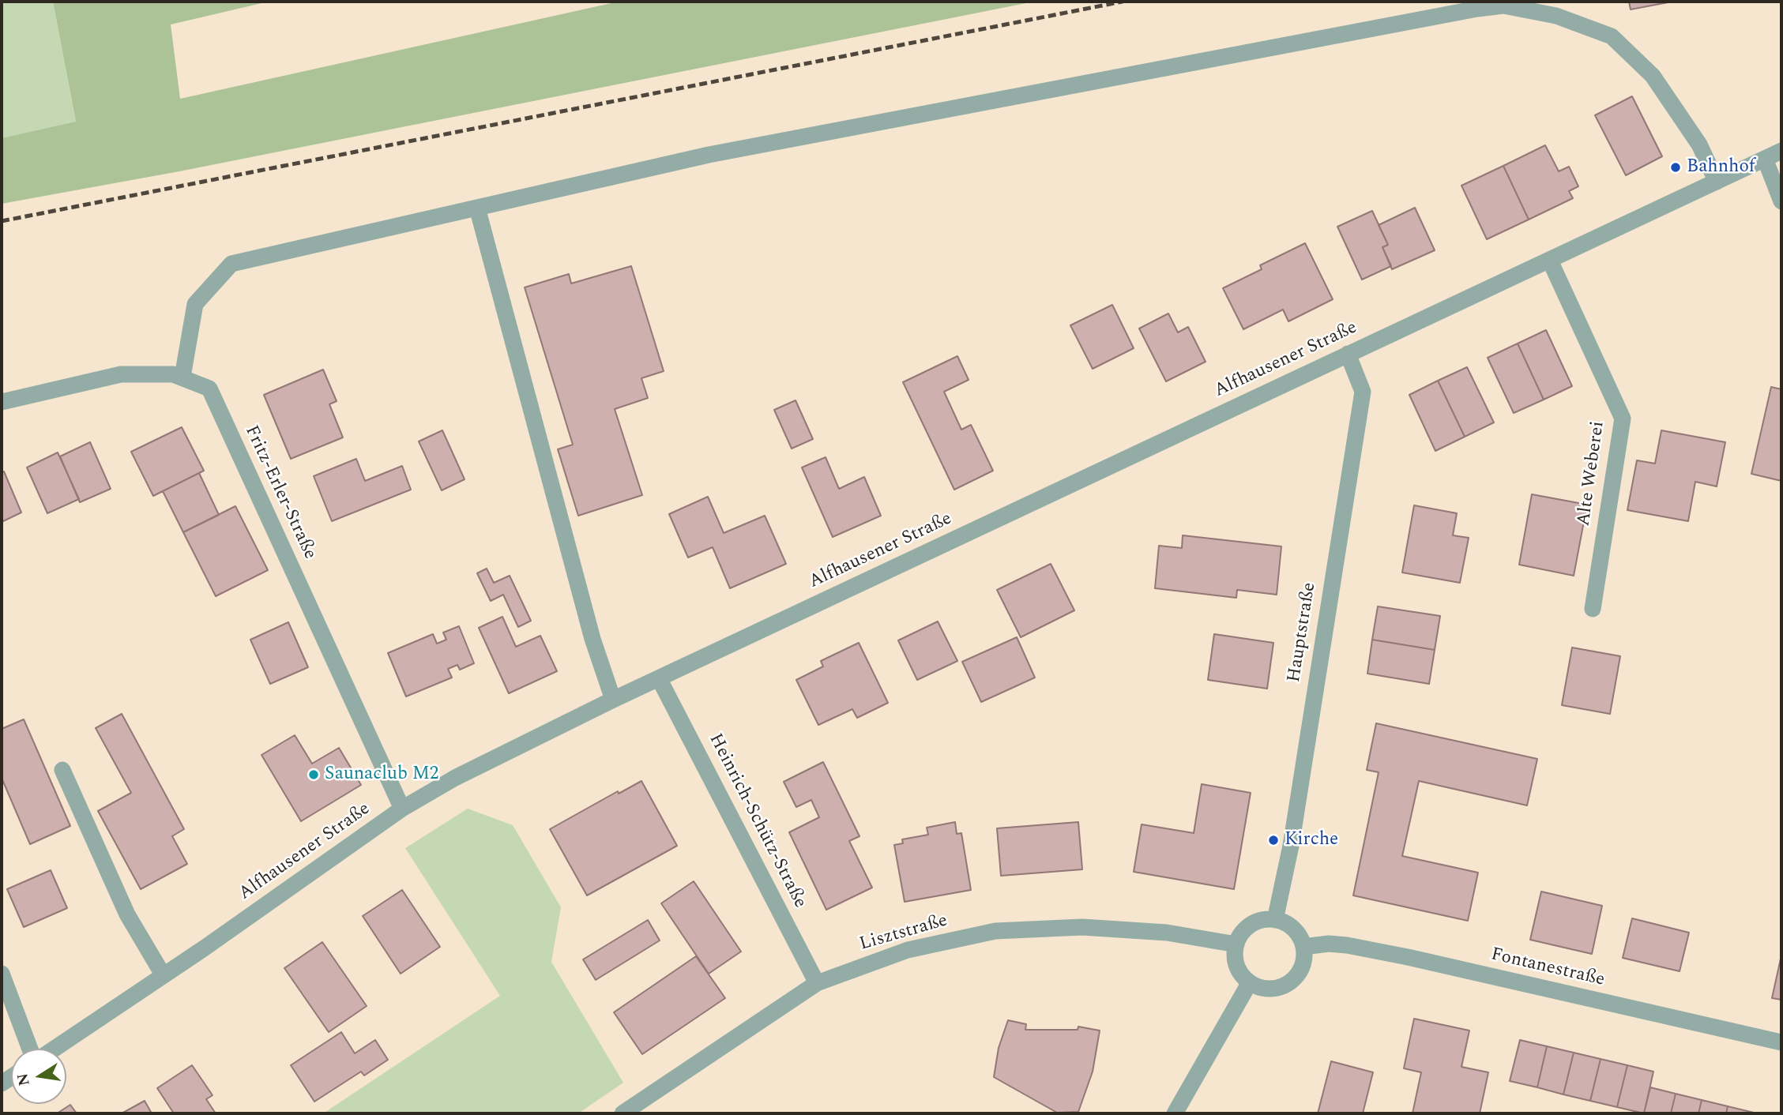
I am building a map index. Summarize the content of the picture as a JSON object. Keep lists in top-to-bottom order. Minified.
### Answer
{"streets":{"street":["Alfhausener Straße","Alte Weberei","Fritz-Erler-Straße","Hauptstraße","Heinrich-Schütz-Straße","Lisztstraße","Fontanestraße"]},"crossings":[["Alfhausener Straße","Alte Weberei"],["Alfhausener Straße","Fritz-Erler-Straße"],["Alfhausener Straße","Hauptstraße"],["Alfhausener Straße","Heinrich-Schütz-Straße"],["Hauptstraße","Lisztstraße"],["Hauptstraße","Fontanestraße"],["Heinrich-Schütz-Straße","Lisztstraße"],["Lisztstraße","Fontanestraße"]],"places":["Bahnhof","Saunaclub M2","Kirche"],"north":"left"}
